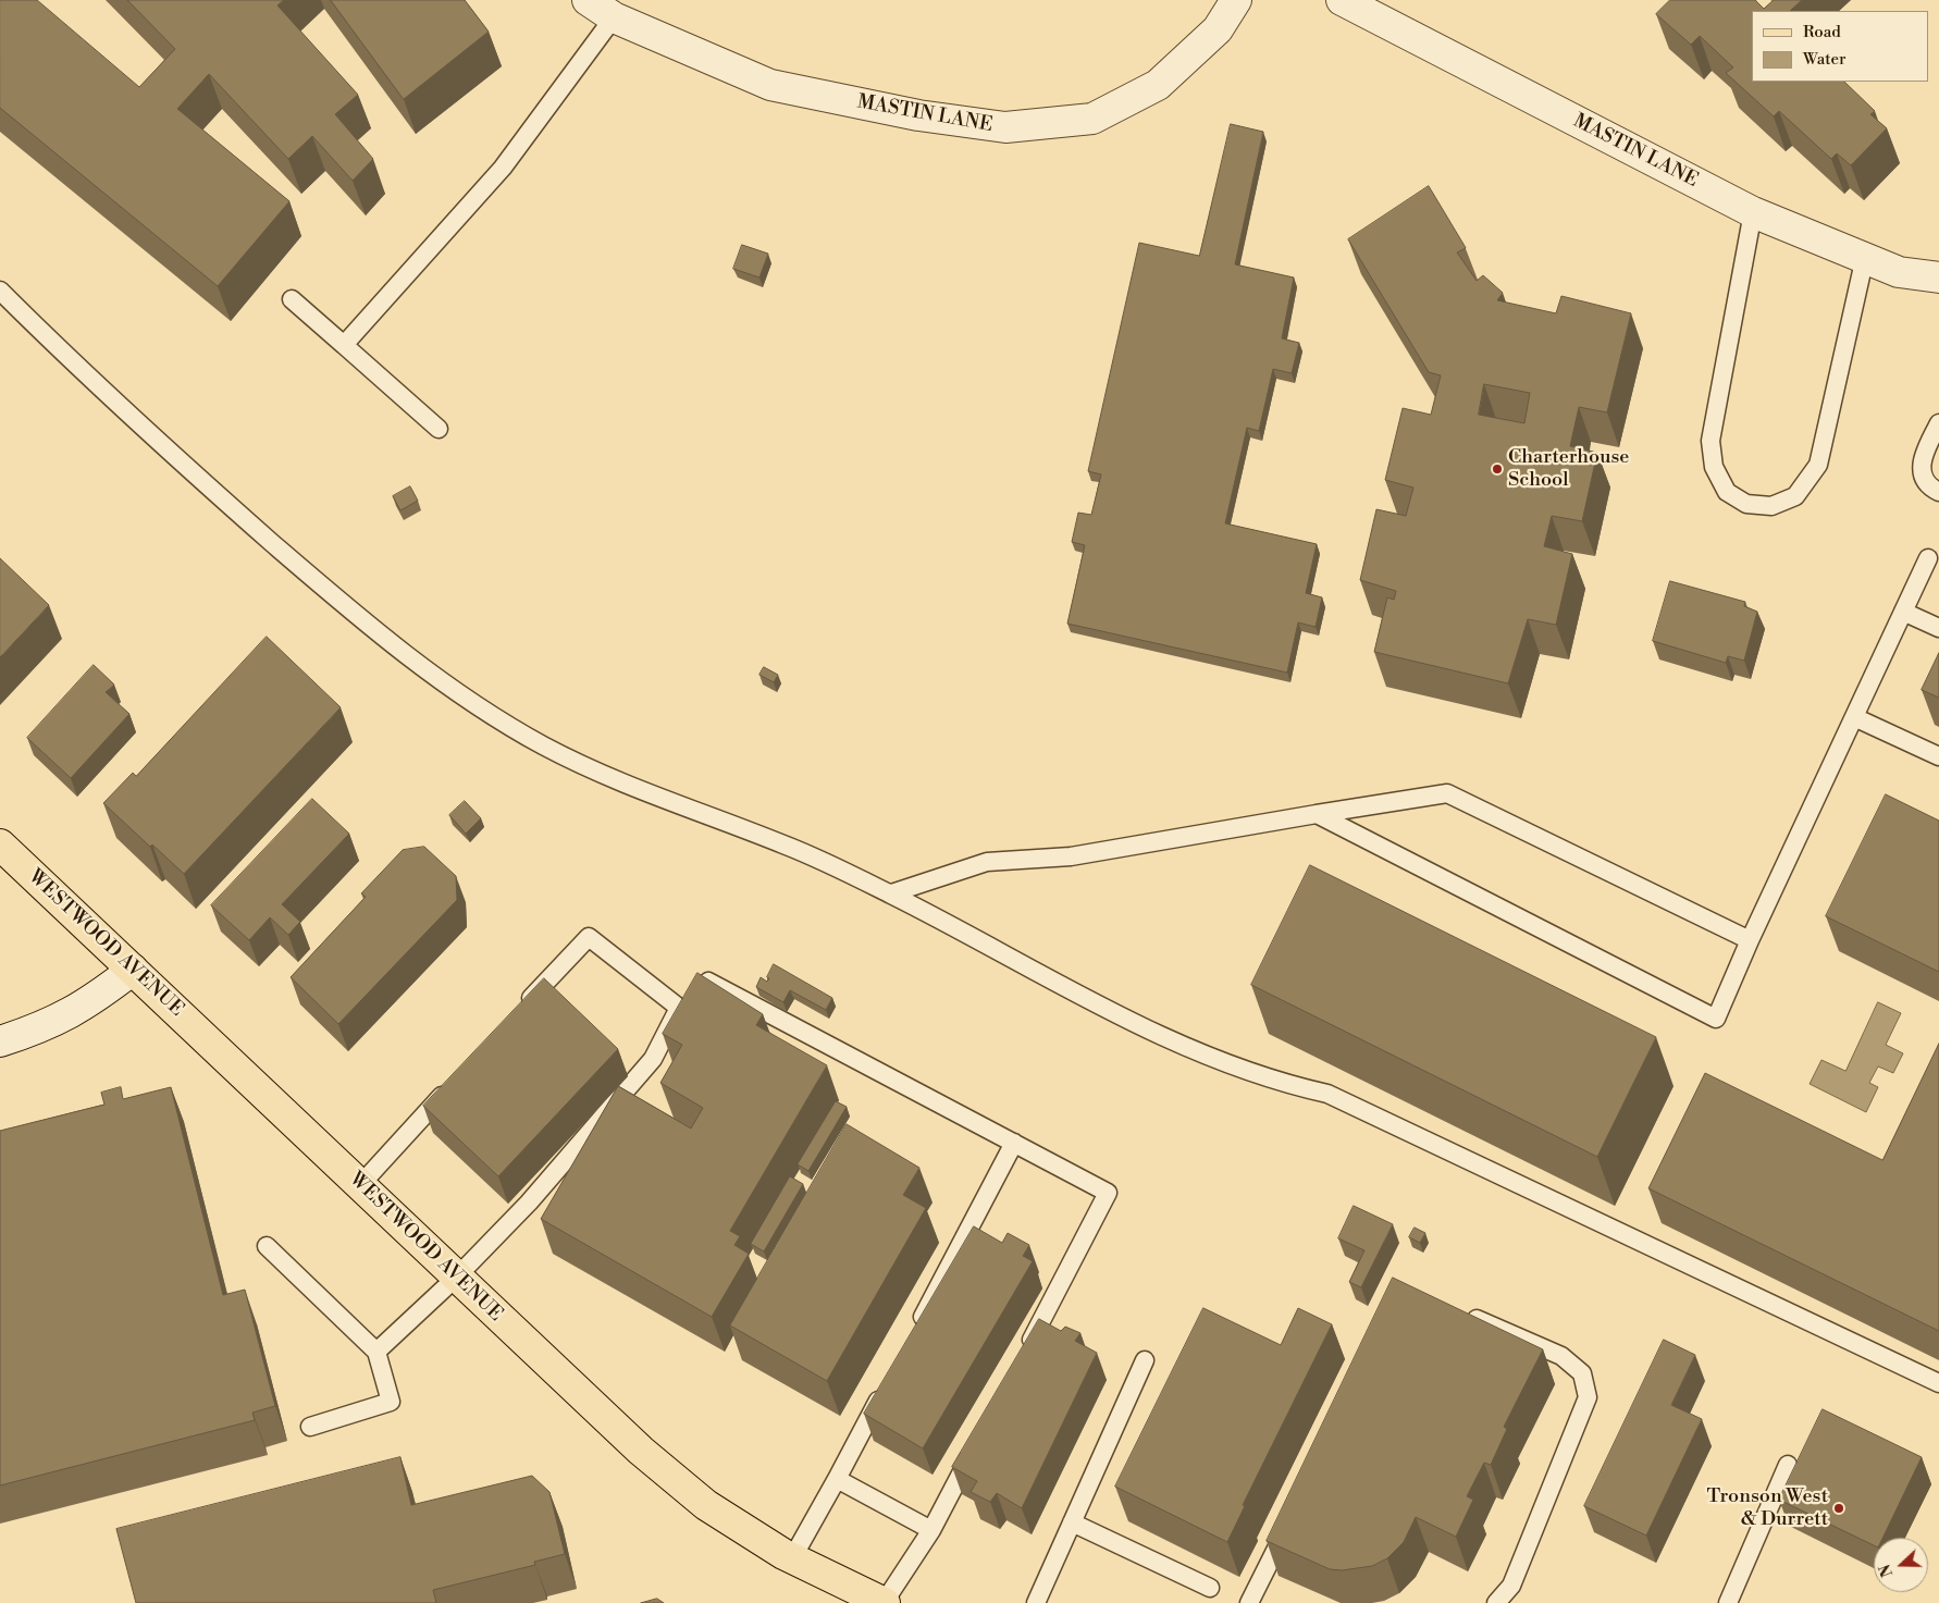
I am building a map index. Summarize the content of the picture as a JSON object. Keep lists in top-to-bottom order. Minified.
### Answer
{"streets":{"main road":["WESTWOOD AVENUE"],"street":["MASTIN LANE"]},"places":["Charterhouse School","Tronson West & Durrett"],"legend":["Road","Water"],"north":"left"}
